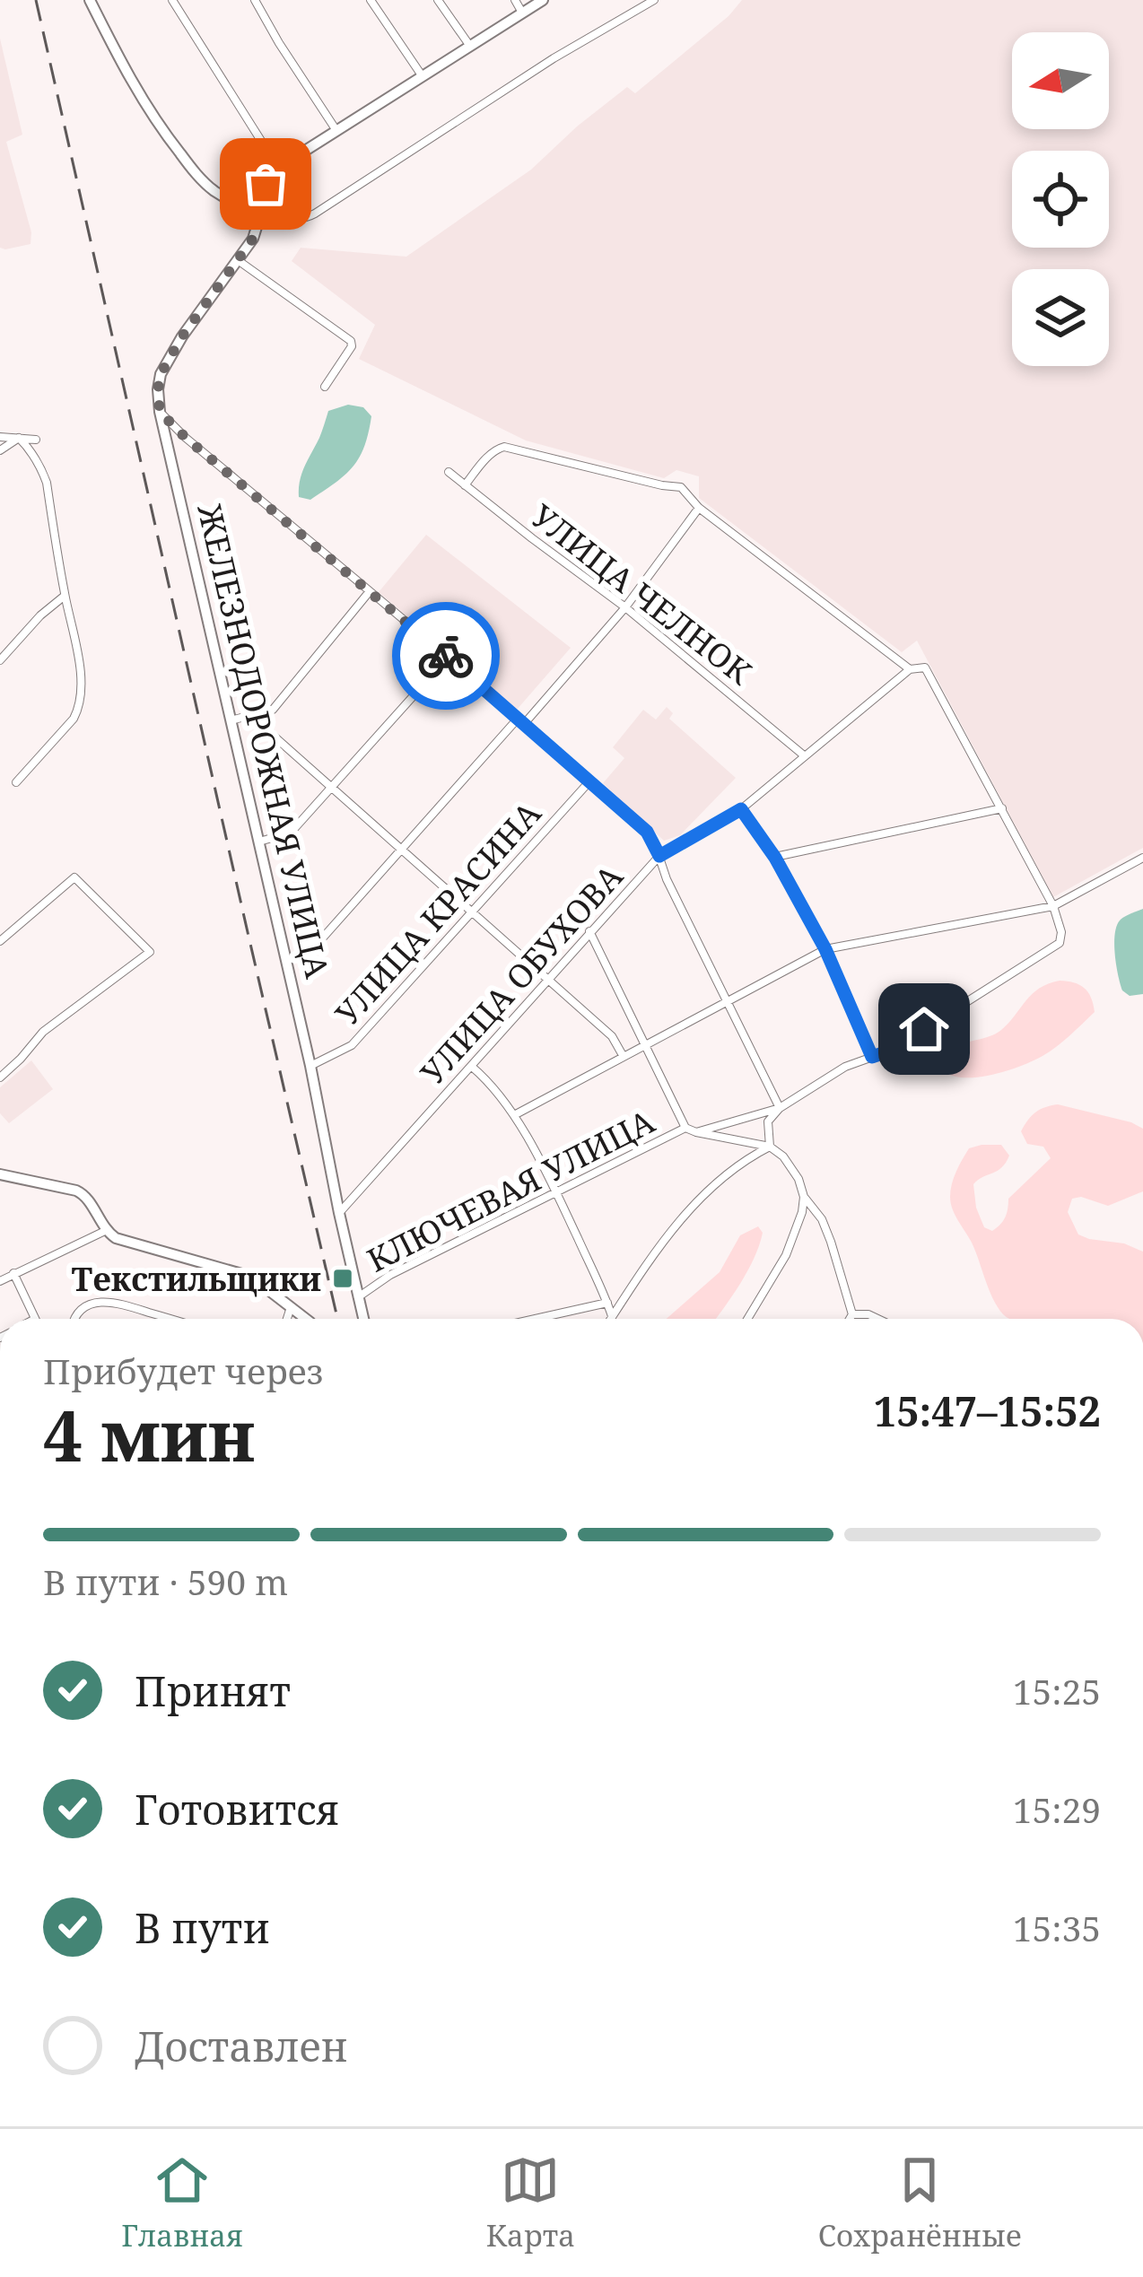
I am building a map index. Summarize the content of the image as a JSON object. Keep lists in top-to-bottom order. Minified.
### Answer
{"streets":{"street":["УЛИЦА ЧЕЛНОК","ЖЕЛЕЗНОДОРОЖНАЯ УЛИЦА","УЛИЦА КРАСИНА","УЛИЦА ОБУХОВА","КЛЮЧЕВАЯ УЛИЦА"]},"crossings":[["УЛИЦА ЧЕЛНОК","УЛИЦА ОБУХОВА"],["ЖЕЛЕЗНОДОРОЖНАЯ УЛИЦА","УЛИЦА КРАСИНА"],["ЖЕЛЕЗНОДОРОЖНАЯ УЛИЦА","УЛИЦА ОБУХОВА"],["ЖЕЛЕЗНОДОРОЖНАЯ УЛИЦА","КЛЮЧЕВАЯ УЛИЦА"]],"places":{"transit":["Текстильщики"]},"north":"left","page":{"heading":["4 мин","Прибудет через","15:47–15:52"],"bar":"В пути · 590 m","list":[["Принят","15:25"],["Готовится","15:29"],["В пути","15:35"],"Доставлен"],"tabs":["Главная","Карта","Сохранённые"]}}
